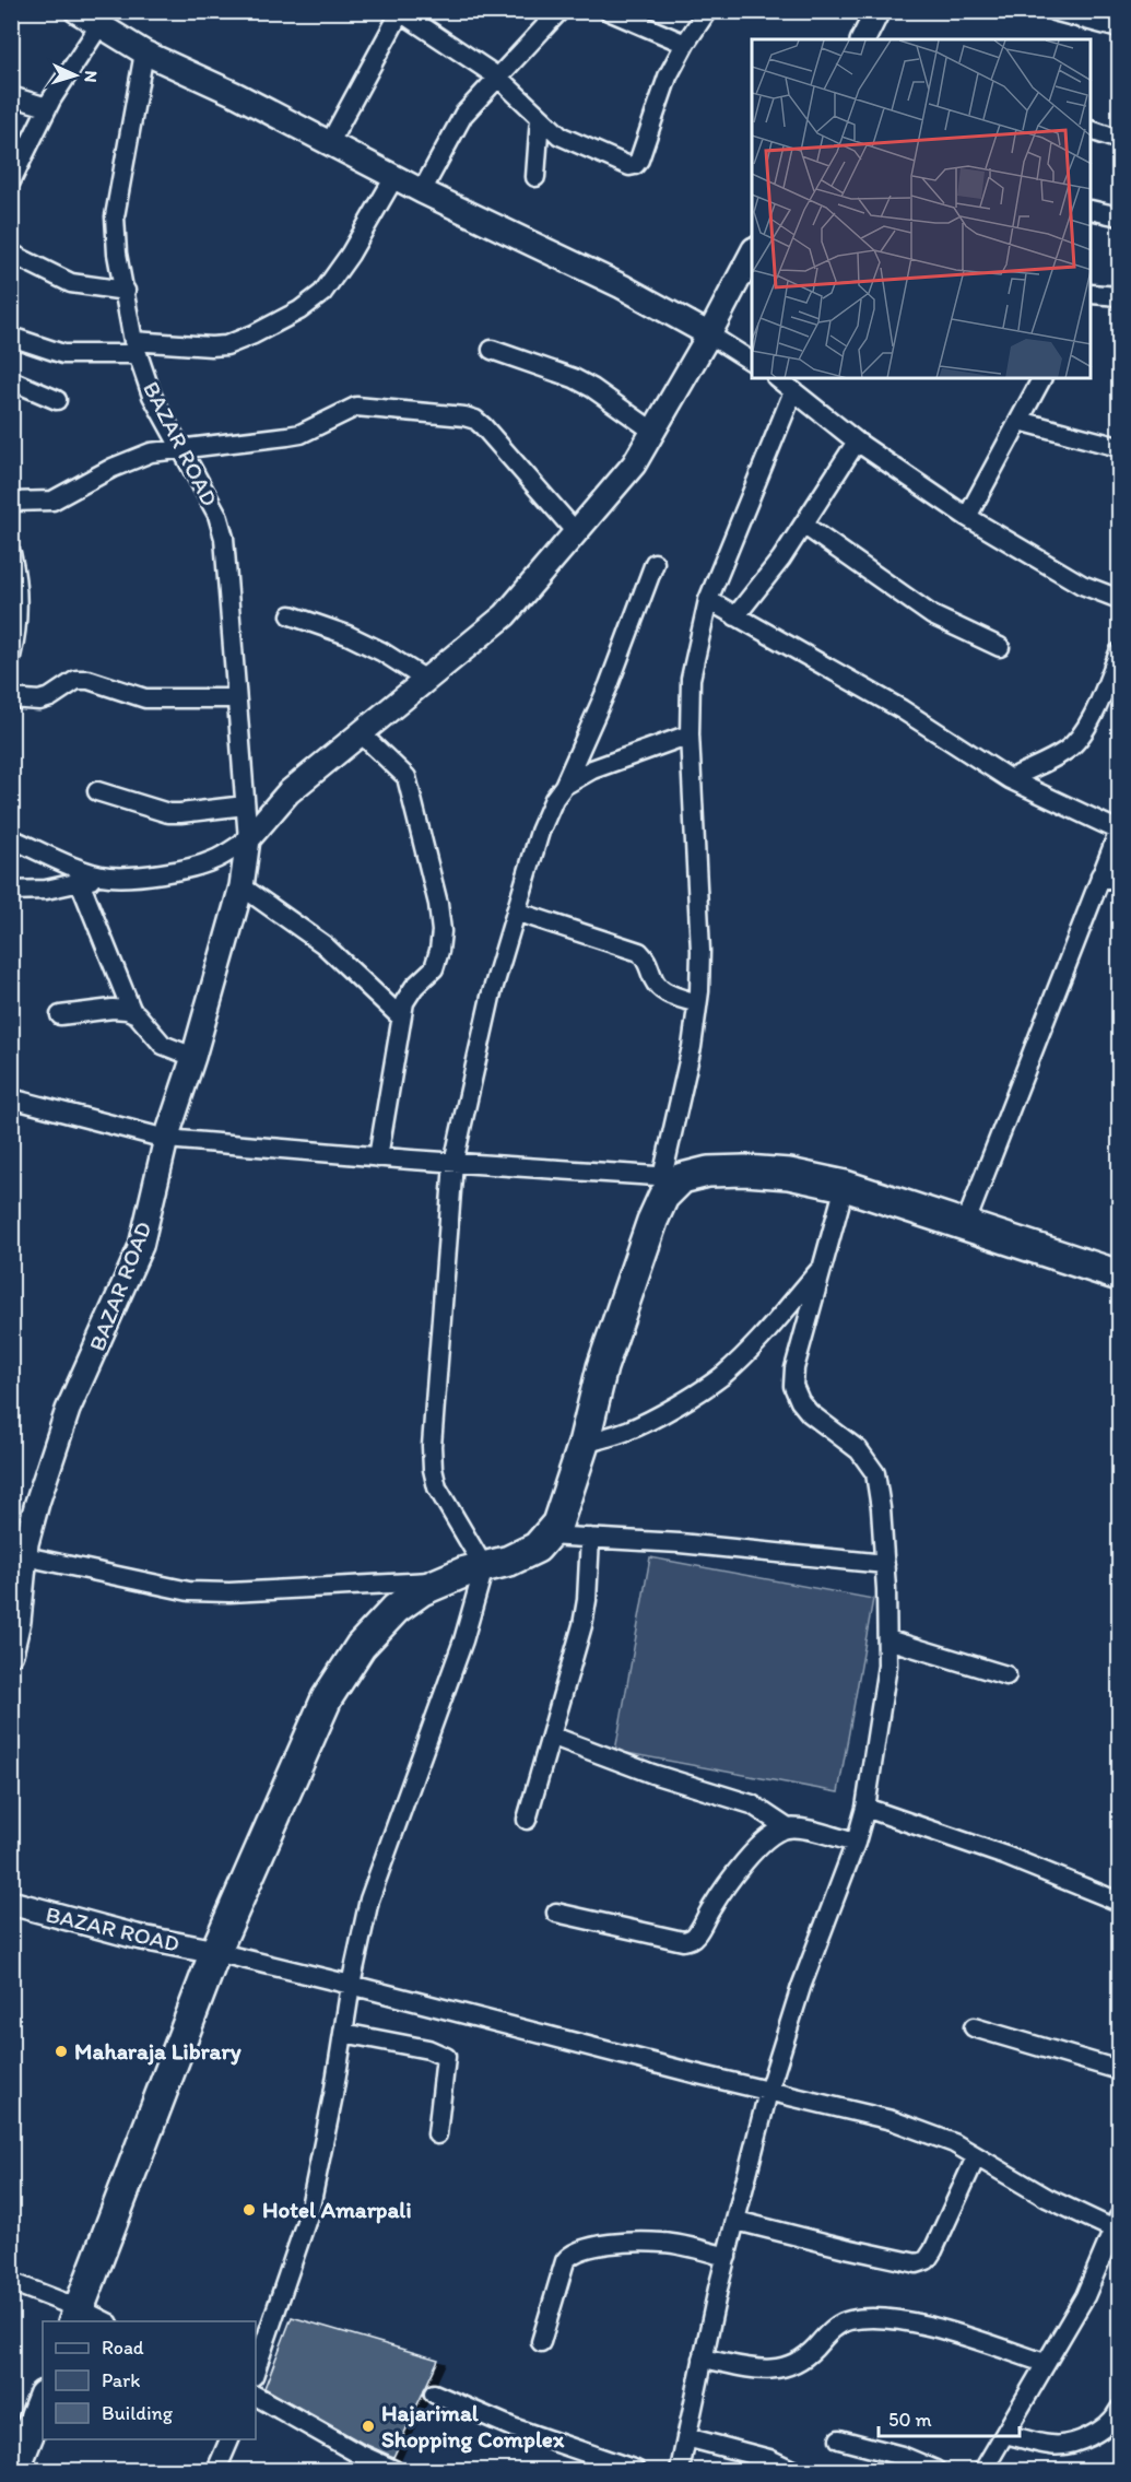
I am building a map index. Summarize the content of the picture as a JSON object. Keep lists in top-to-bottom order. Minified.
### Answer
{"streets":{"street":["BAZAR ROAD"]},"places":["Maharaja Library","Hotel Amarpali","Hajarimal Shopping Complex"],"legend":["Road","Park","Building"],"scale_bar":"50 m","north":"right"}
